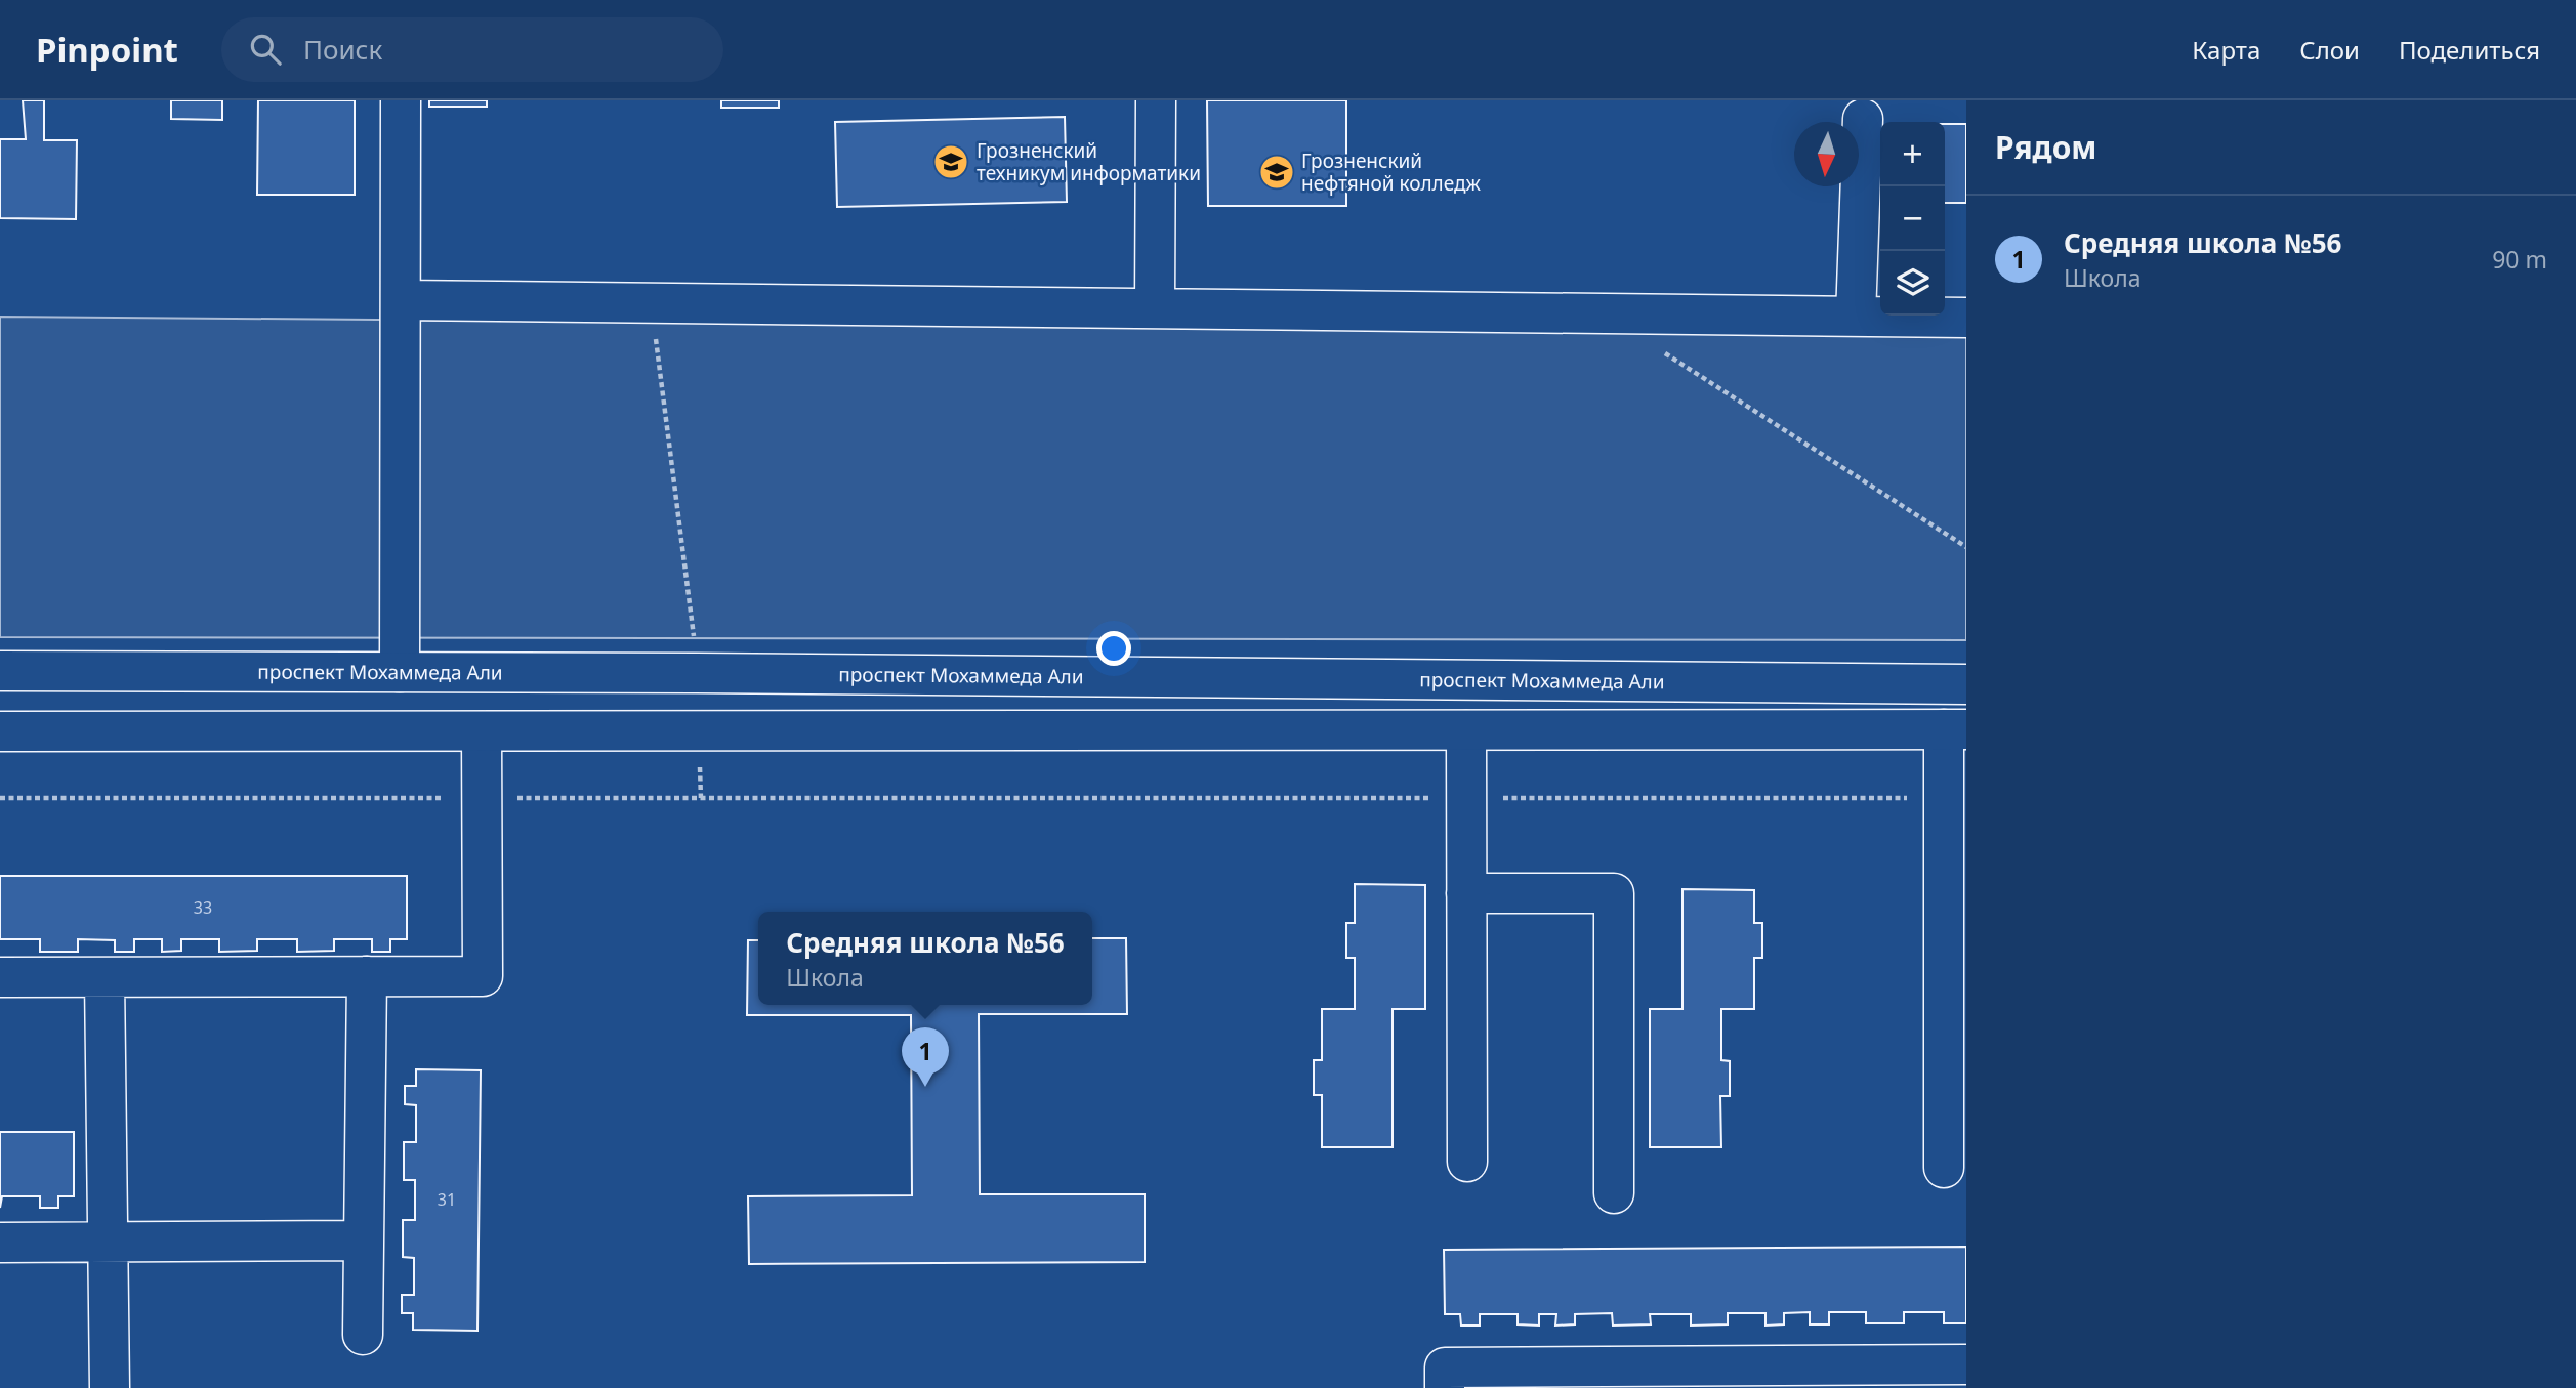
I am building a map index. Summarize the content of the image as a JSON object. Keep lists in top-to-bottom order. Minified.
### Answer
{"streets":{"main road":["проспект Мохаммеда Али"]},"places":{"school or university":["Грозненский техникум информатики","Грозненский нефтяной колледж"]},"house_numbers":["33","31"],"north":"bottom","page":{"header":"Pinpoint","search":"Поиск","nav":["Карта","Слои","Поделиться"],"heading":"Рядом","map_buttons":["+","−"],"list":[{"mark":"1","name":"Средняя школа №56","note":"Школа","value":"90 m"}],"popup":["Средняя школа №56","Школа"],"pins":"1"}}
